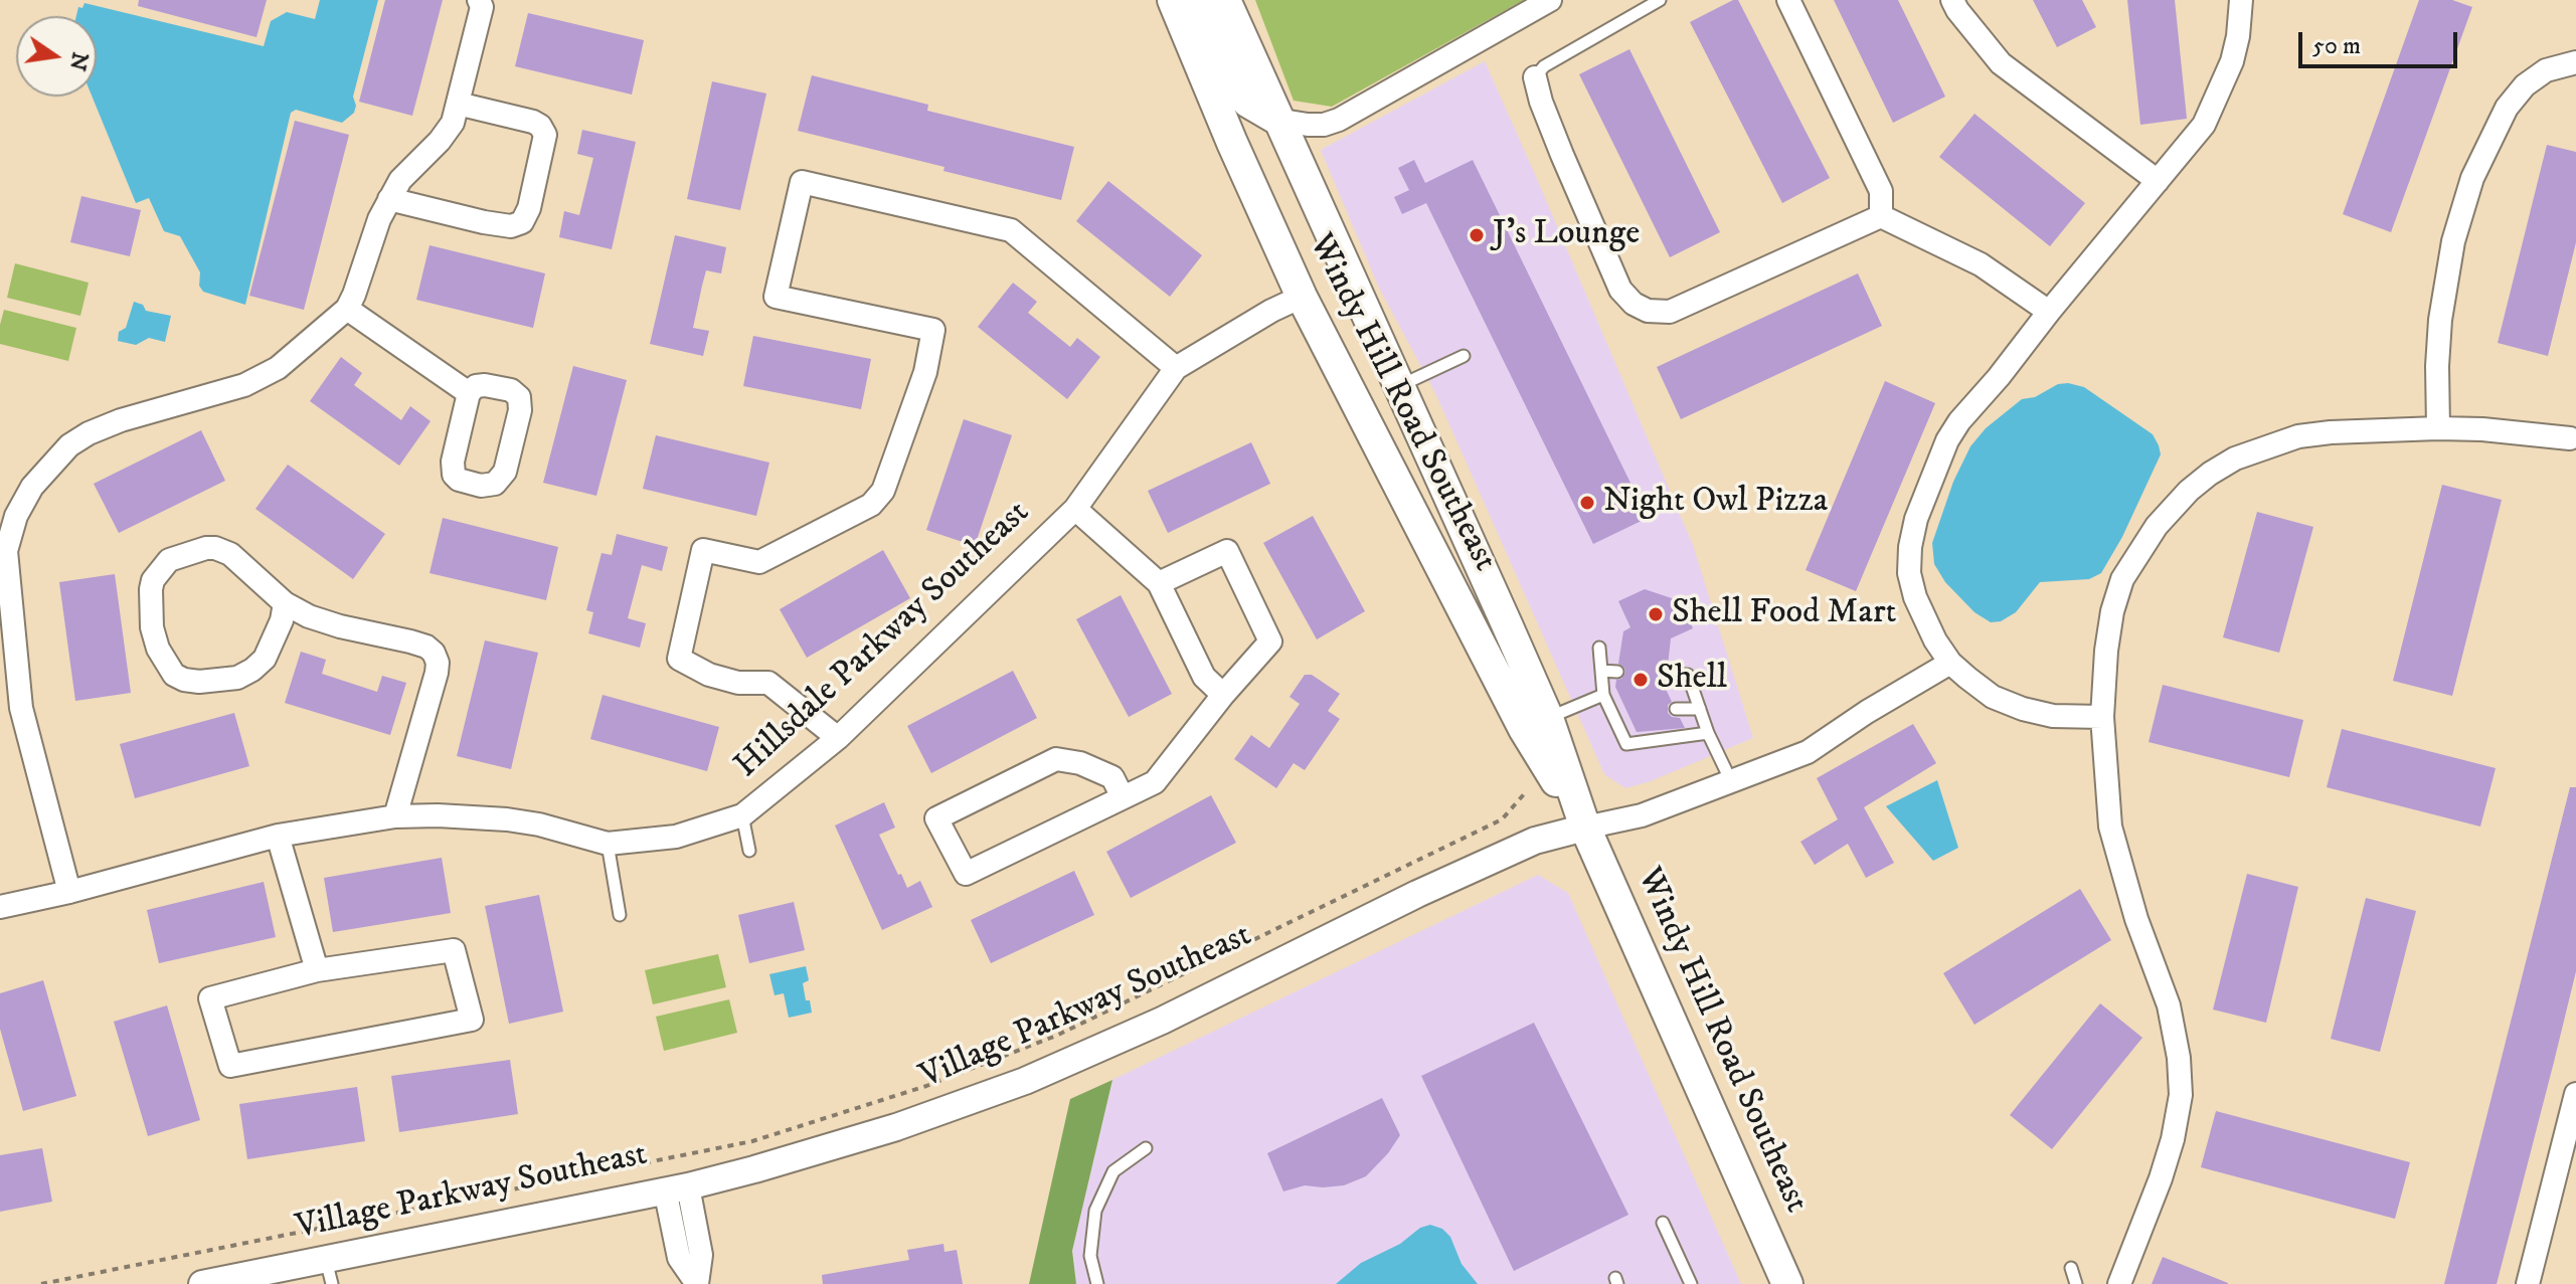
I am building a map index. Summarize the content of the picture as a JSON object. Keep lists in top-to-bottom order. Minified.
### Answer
{"streets":{"main road":["Windy Hill Road Southeast"],"street":["Hillsdale Parkway Southeast","Village Parkway Southeast"]},"crossings":[["Windy Hill Road Southeast","Hillsdale Parkway Southeast"],["Windy Hill Road Southeast","Village Parkway Southeast"]],"places":["J's Lounge","Night Owl Pizza","Shell Food Mart","Shell"],"scale_bar":"50 m","north":"right"}
